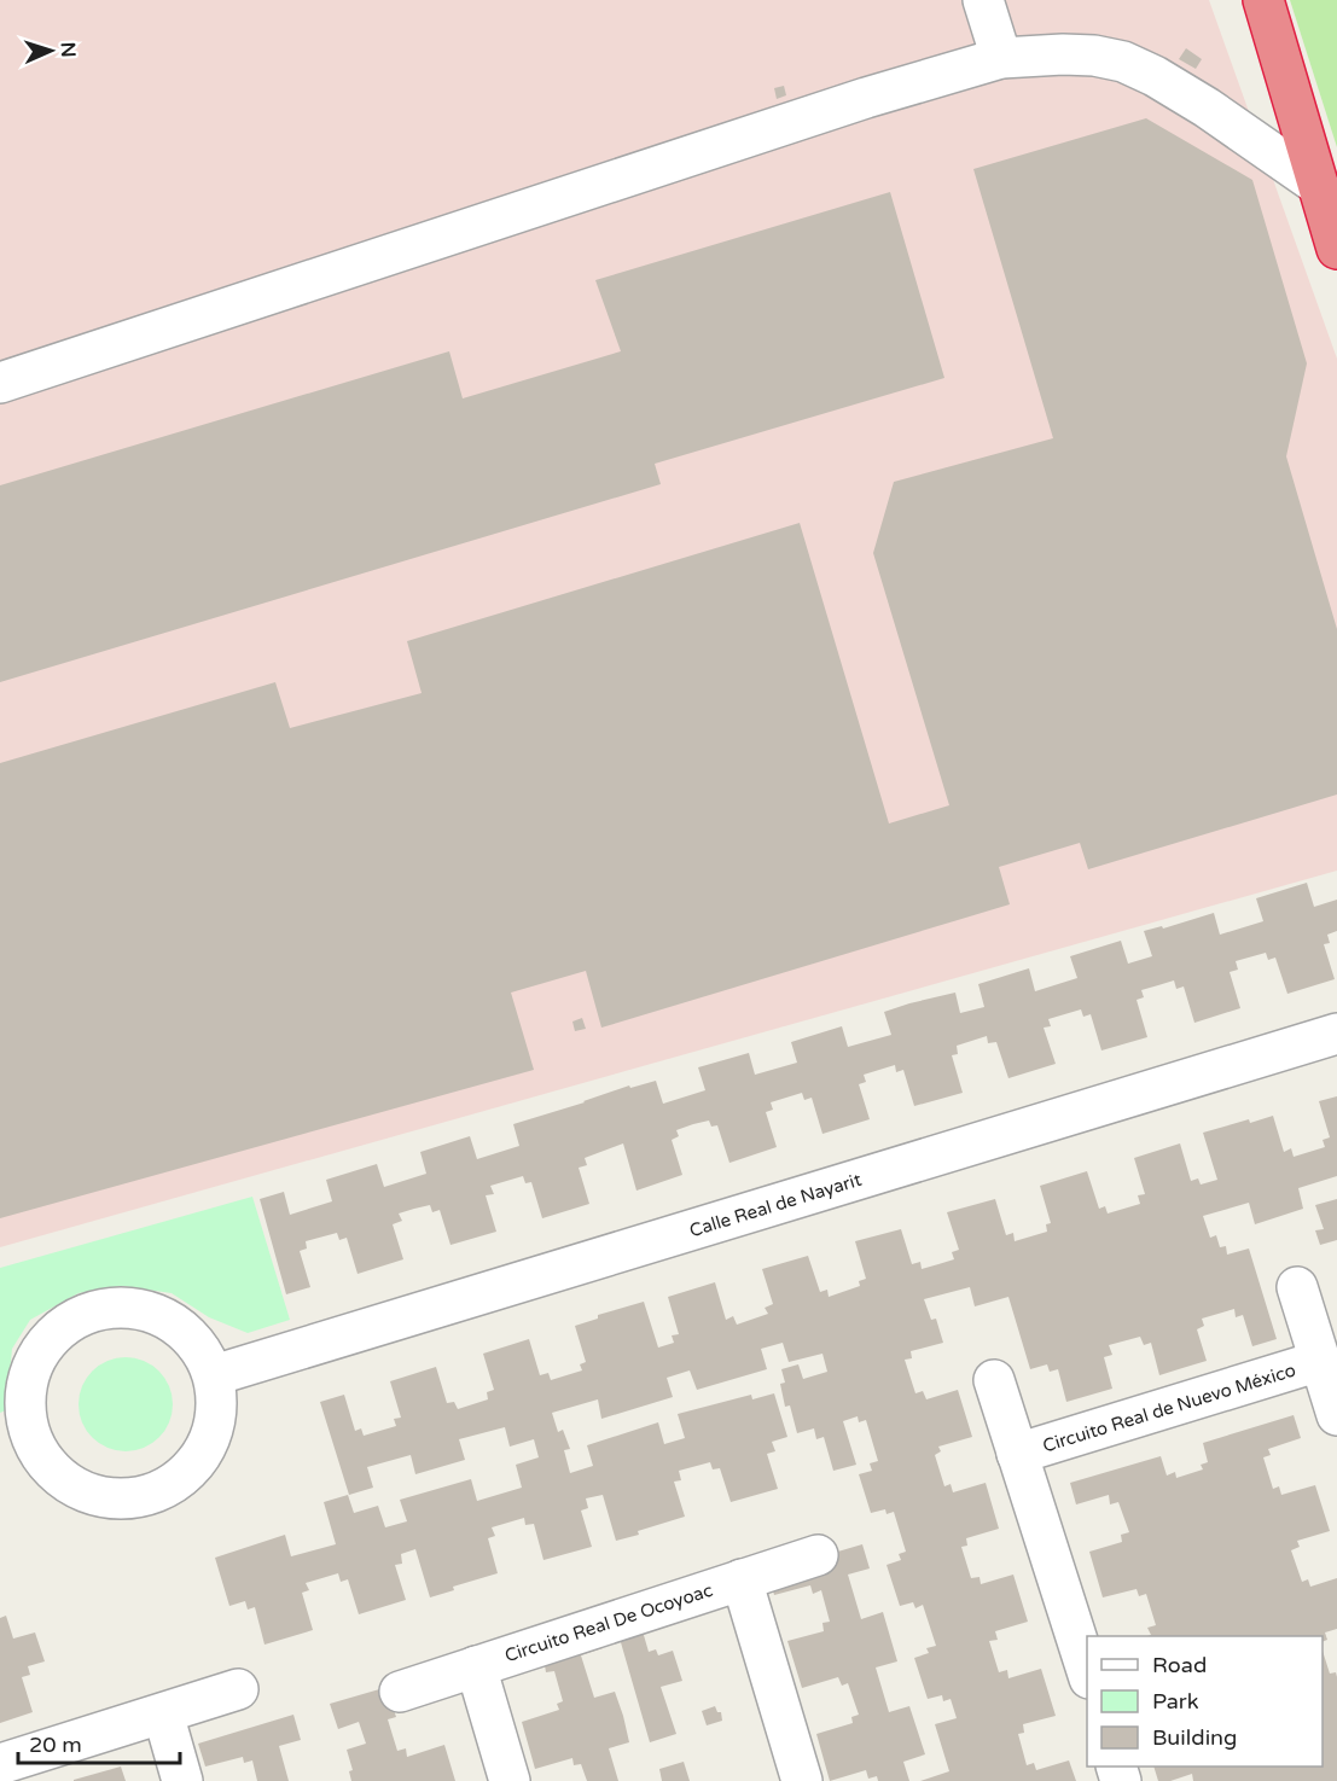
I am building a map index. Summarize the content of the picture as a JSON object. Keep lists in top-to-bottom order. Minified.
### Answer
{"streets":{"street":["Calle Real de Nayarit","Circuito Real de Nuevo México","Circuito Real De Ocoyoac"]},"legend":["Road","Park","Building"],"scale_bar":"20 m","north":"right"}
